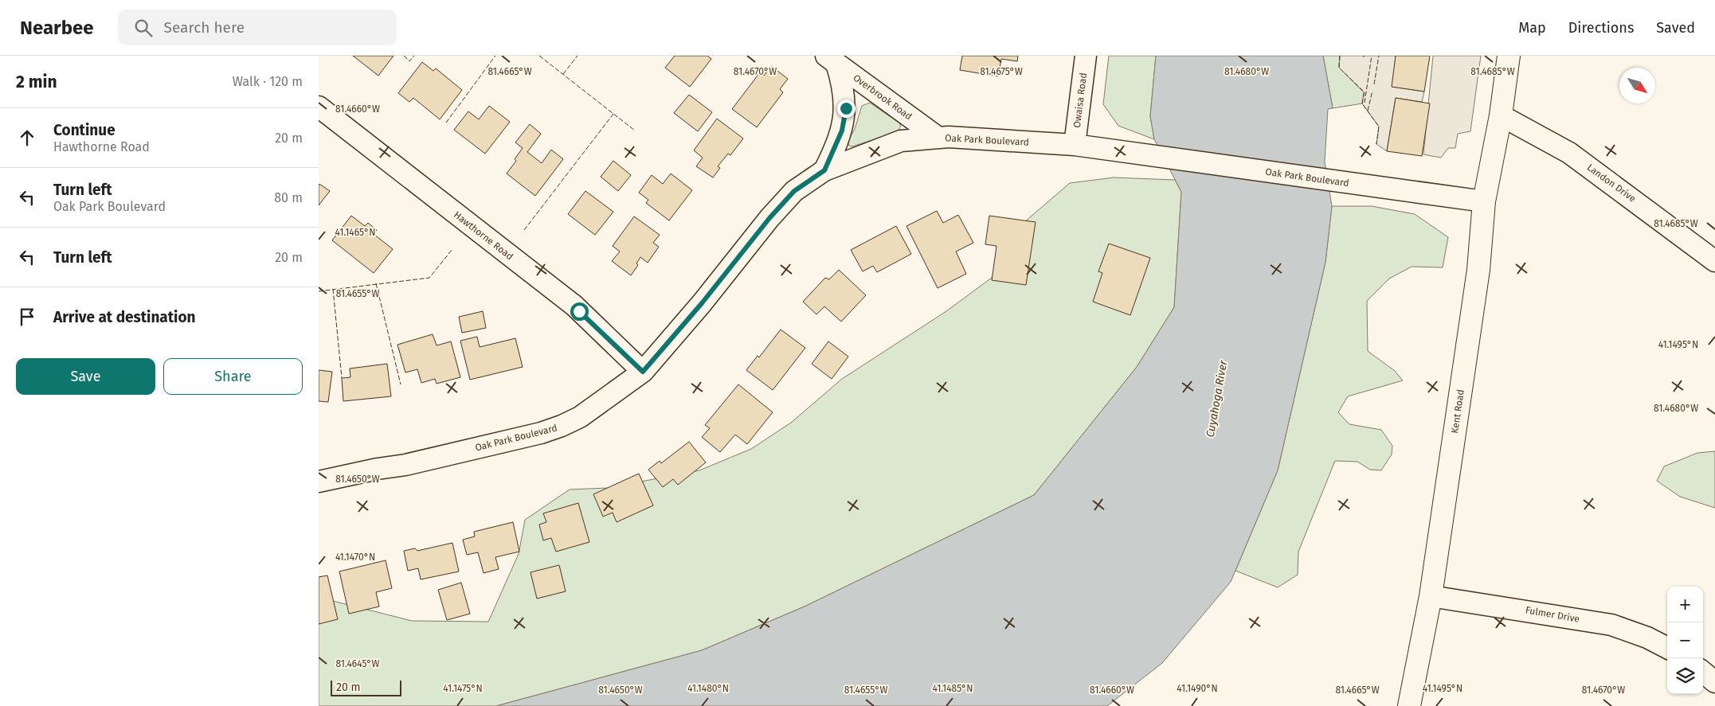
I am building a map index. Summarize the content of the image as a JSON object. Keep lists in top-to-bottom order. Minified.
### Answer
{"streets":{"main road":["Kent Road"],"street":["Overbrook Road","Owaisa Road","Oak Park Boulevard","Landon Drive","Hawthorne Road","Fulmer Drive"]},"crossings":[["Overbrook Road","Oak Park Boulevard"],["Owaisa Road","Oak Park Boulevard"],["Oak Park Boulevard","Hawthorne Road"],["Oak Park Boulevard","Kent Road"],["Landon Drive","Kent Road"],["Kent Road","Fulmer Drive"]],"water":["Cuyahoga River"],"scale_bar":"20 m","north":"bottom right","page":{"header":"Nearbee","search":"Search here","nav":["Map","Directions","Saved"],"heading":["2 min","Walk · 120 m"],"list":[["Continue","Hawthorne Road","20 m"],["Turn left","Oak Park Boulevard","80 m"],["Turn left","20 m"],"Arrive at destination"],"buttons":["Save","Share"],"map_buttons":["+","−"],"scale":"20 m"},"coordinates":["81.4665°W","81.4675°W","81.4670°W","81.4680°W","81.4685°W","81.4660°W","41.1465°N","81.4655°W","41.1495°N","81.4650°W","41.1470°N","81.4645°W","41.1475°N","41.1480°N","41.1485°N","41.1490°N"]}
